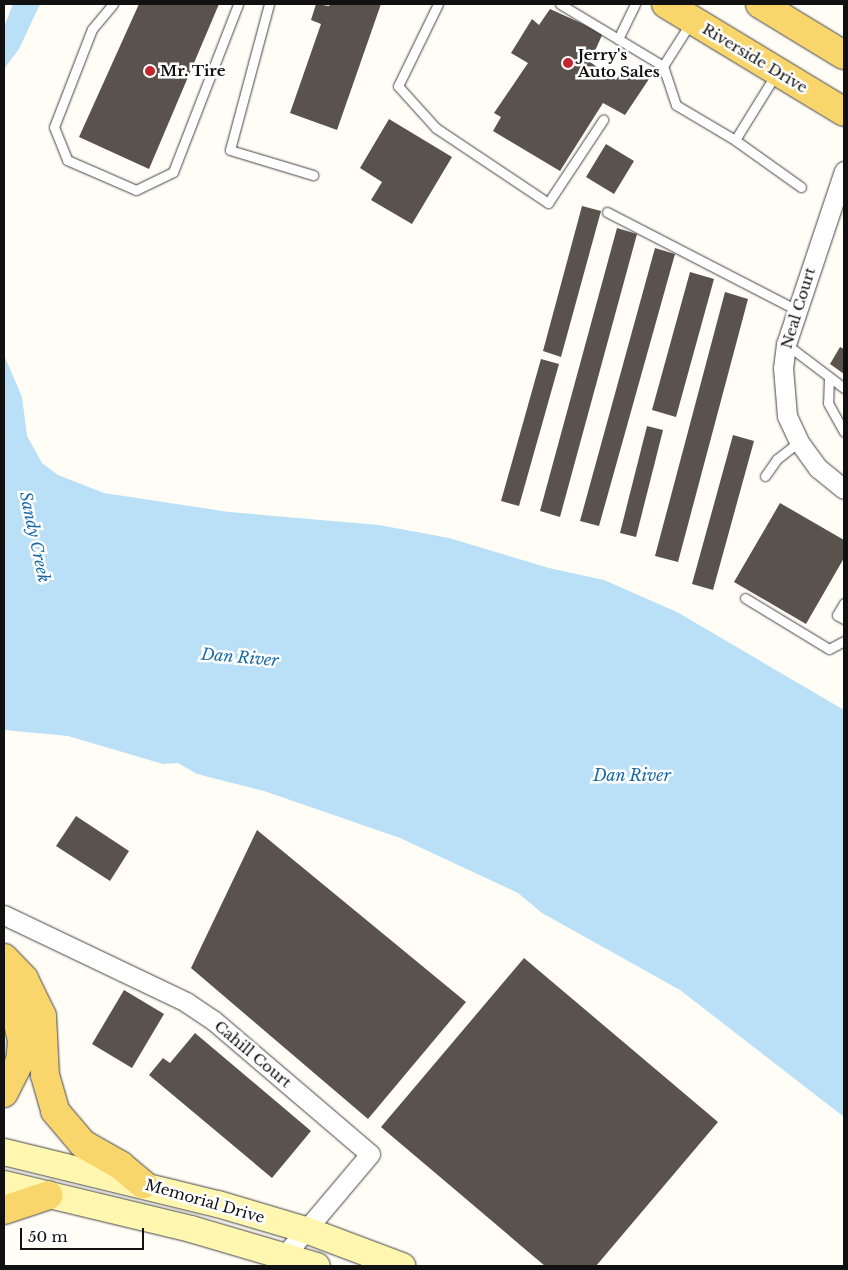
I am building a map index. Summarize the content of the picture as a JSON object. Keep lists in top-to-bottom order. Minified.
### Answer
{"streets":{"main road":["Riverside Drive","Memorial Drive"],"street":["Neal Court","Cahill Court"]},"crossings":[["Cahill Court","Memorial Drive"]],"water":["Sandy Creek","Dan River"],"places":["Jerry's Auto Sales","Mr. Tire"],"scale_bar":"50 m"}
